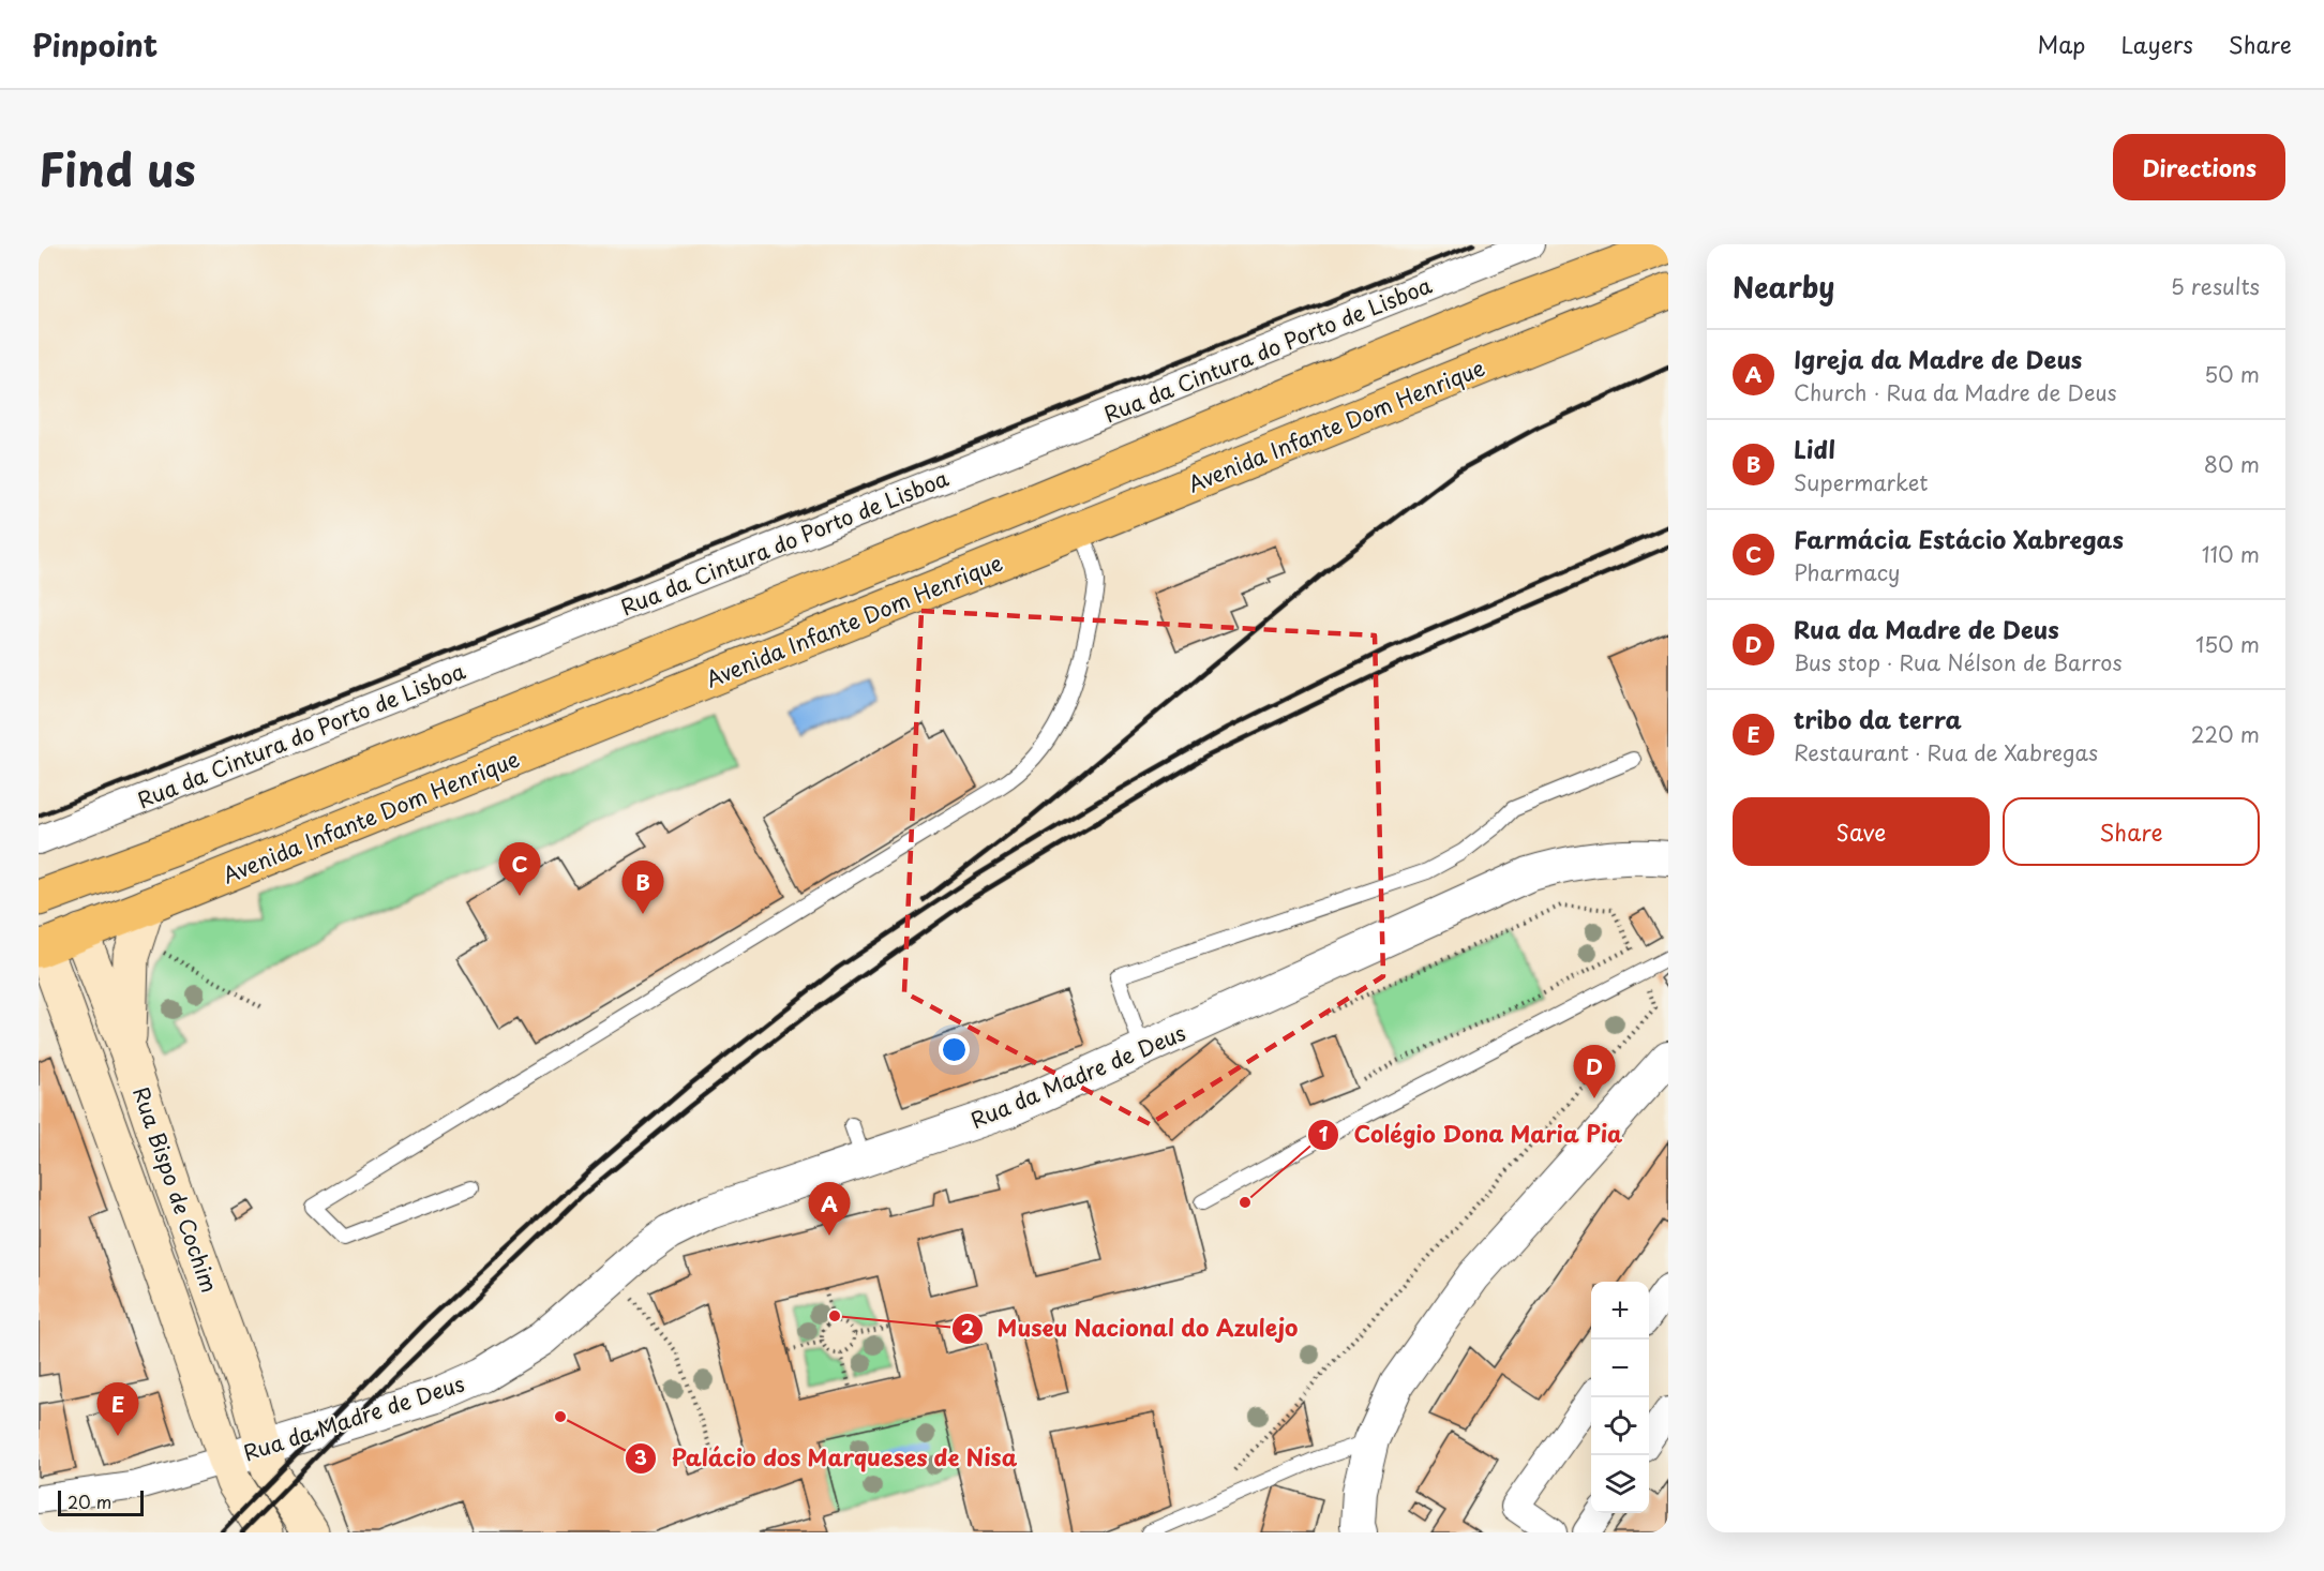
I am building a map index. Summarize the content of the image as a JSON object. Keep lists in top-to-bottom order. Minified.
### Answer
{"streets":{"main road":["Avenida Infante Dom Henrique","Rua Bispo de Cochim"],"street":["Rua da Cintura do Porto de Lisboa","Rua da Madre de Deus"]},"crossings":[["Avenida Infante Dom Henrique","Rua Bispo de Cochim"],["Rua da Madre de Deus","Rua Bispo de Cochim"]],"places":["Colégio Dona Maria Pia","Museu Nacional do Azulejo","Palácio dos Marqueses de Nisa"],"scale_bar":"20 m","page":{"header":"Pinpoint","nav":["Map","Layers","Share"],"title":"Find us","buttons":["Directions",["Save","Share"]],"heading":["Nearby","5 results"],"list":[{"mark":"A","name":"Igreja da Madre de Deus","note":"Church · Rua da Madre de Deus","value":"50 m"},{"mark":"B","name":"Lidl","note":"Supermarket","value":"80 m"},{"mark":"C","name":"Farmácia Estácio Xabregas","note":"Pharmacy","value":"110 m"},{"mark":"D","name":"Rua da Madre de Deus","note":"Bus stop · Rua Nélson de Barros","value":"150 m"},{"mark":"E","name":"tribo da terra","note":"Restaurant · Rua de Xabregas","value":"220 m"}],"pins":["C","B","D","A","E"],"map_buttons":["+","−"],"scale":"20 m"}}
